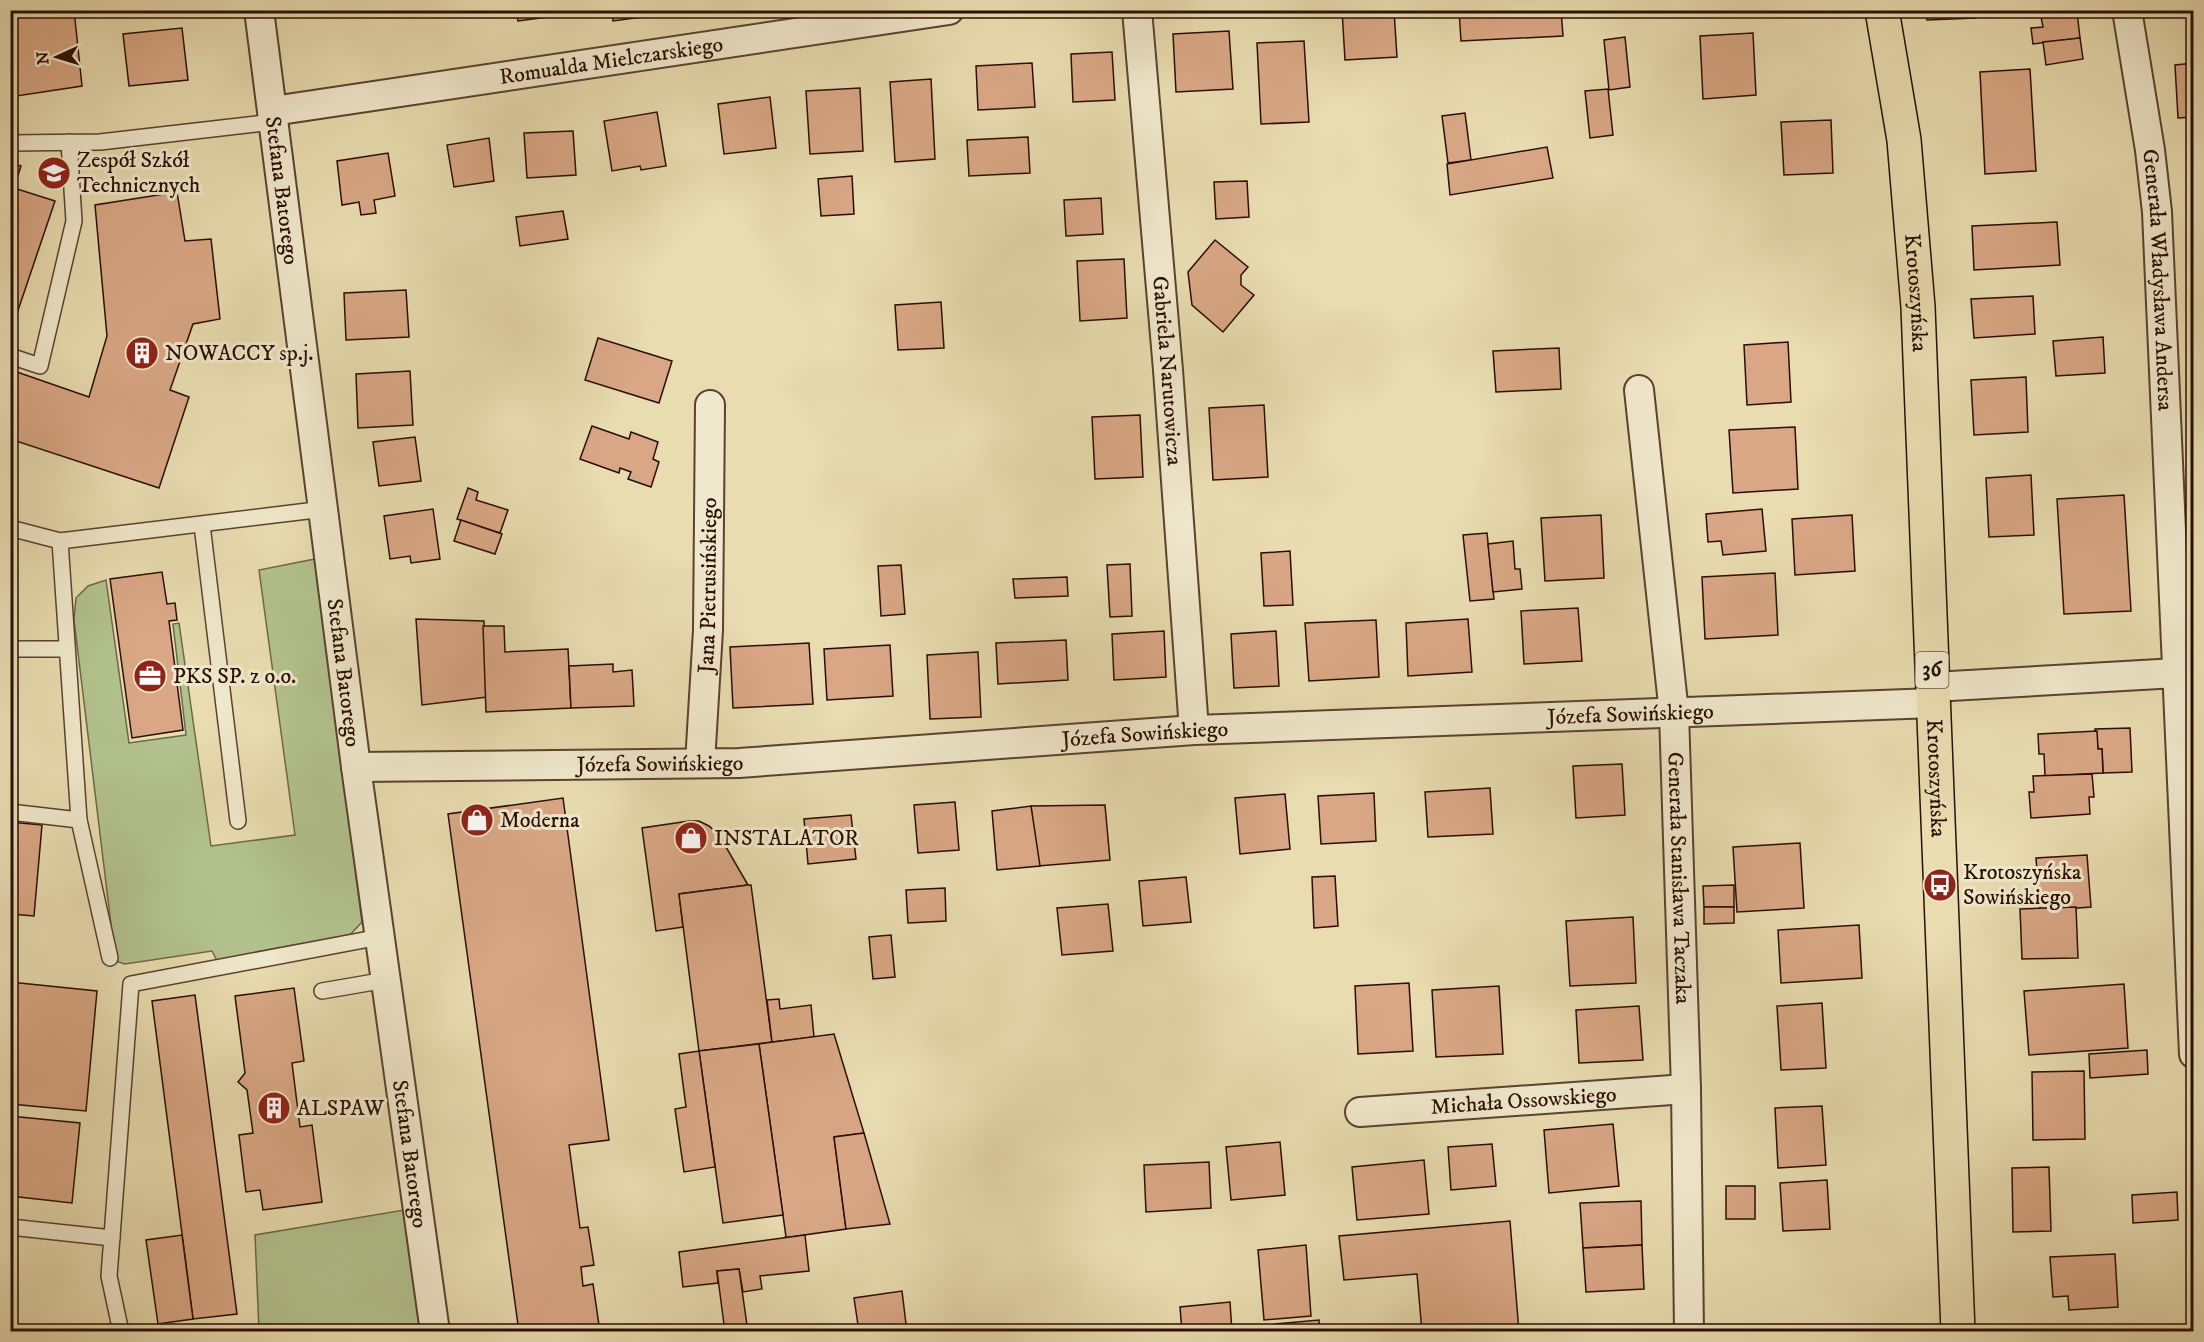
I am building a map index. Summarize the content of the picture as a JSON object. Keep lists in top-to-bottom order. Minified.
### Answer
{"streets":{"main road":["Krotoszyńska","36"],"street":["Romualda Mielczarskiego","Stefana Batorego","Generała Władysława Andersa","Gabriela Narutowicza","Jana Pietrusińskiego","Józefa Sowińskiego","Generała Stanisława Taczaka","Michała Ossowskiego"]},"crossings":[["Romualda Mielczarskiego","Stefana Batorego"],["Stefana Batorego","Józefa Sowińskiego"],["Generała Władysława Andersa","Józefa Sowińskiego"],["Krotoszyńska","Józefa Sowińskiego"],["Gabriela Narutowicza","Józefa Sowińskiego"],["Jana Pietrusińskiego","Józefa Sowińskiego"],["Józefa Sowińskiego","Generała Stanisława Taczaka"],["Generała Stanisława Taczaka","Michała Ossowskiego"]],"places":{"school or university":["Zespół Szkół Technicznych"],"building":["NOWACCY sp.j.","ALSPAW"],"office":["PKS SP. z o.o."],"shop":["Moderna","INSTALATOR"],"bus stop":["Krotoszyńska Sowińskiego"]},"north":"left"}
